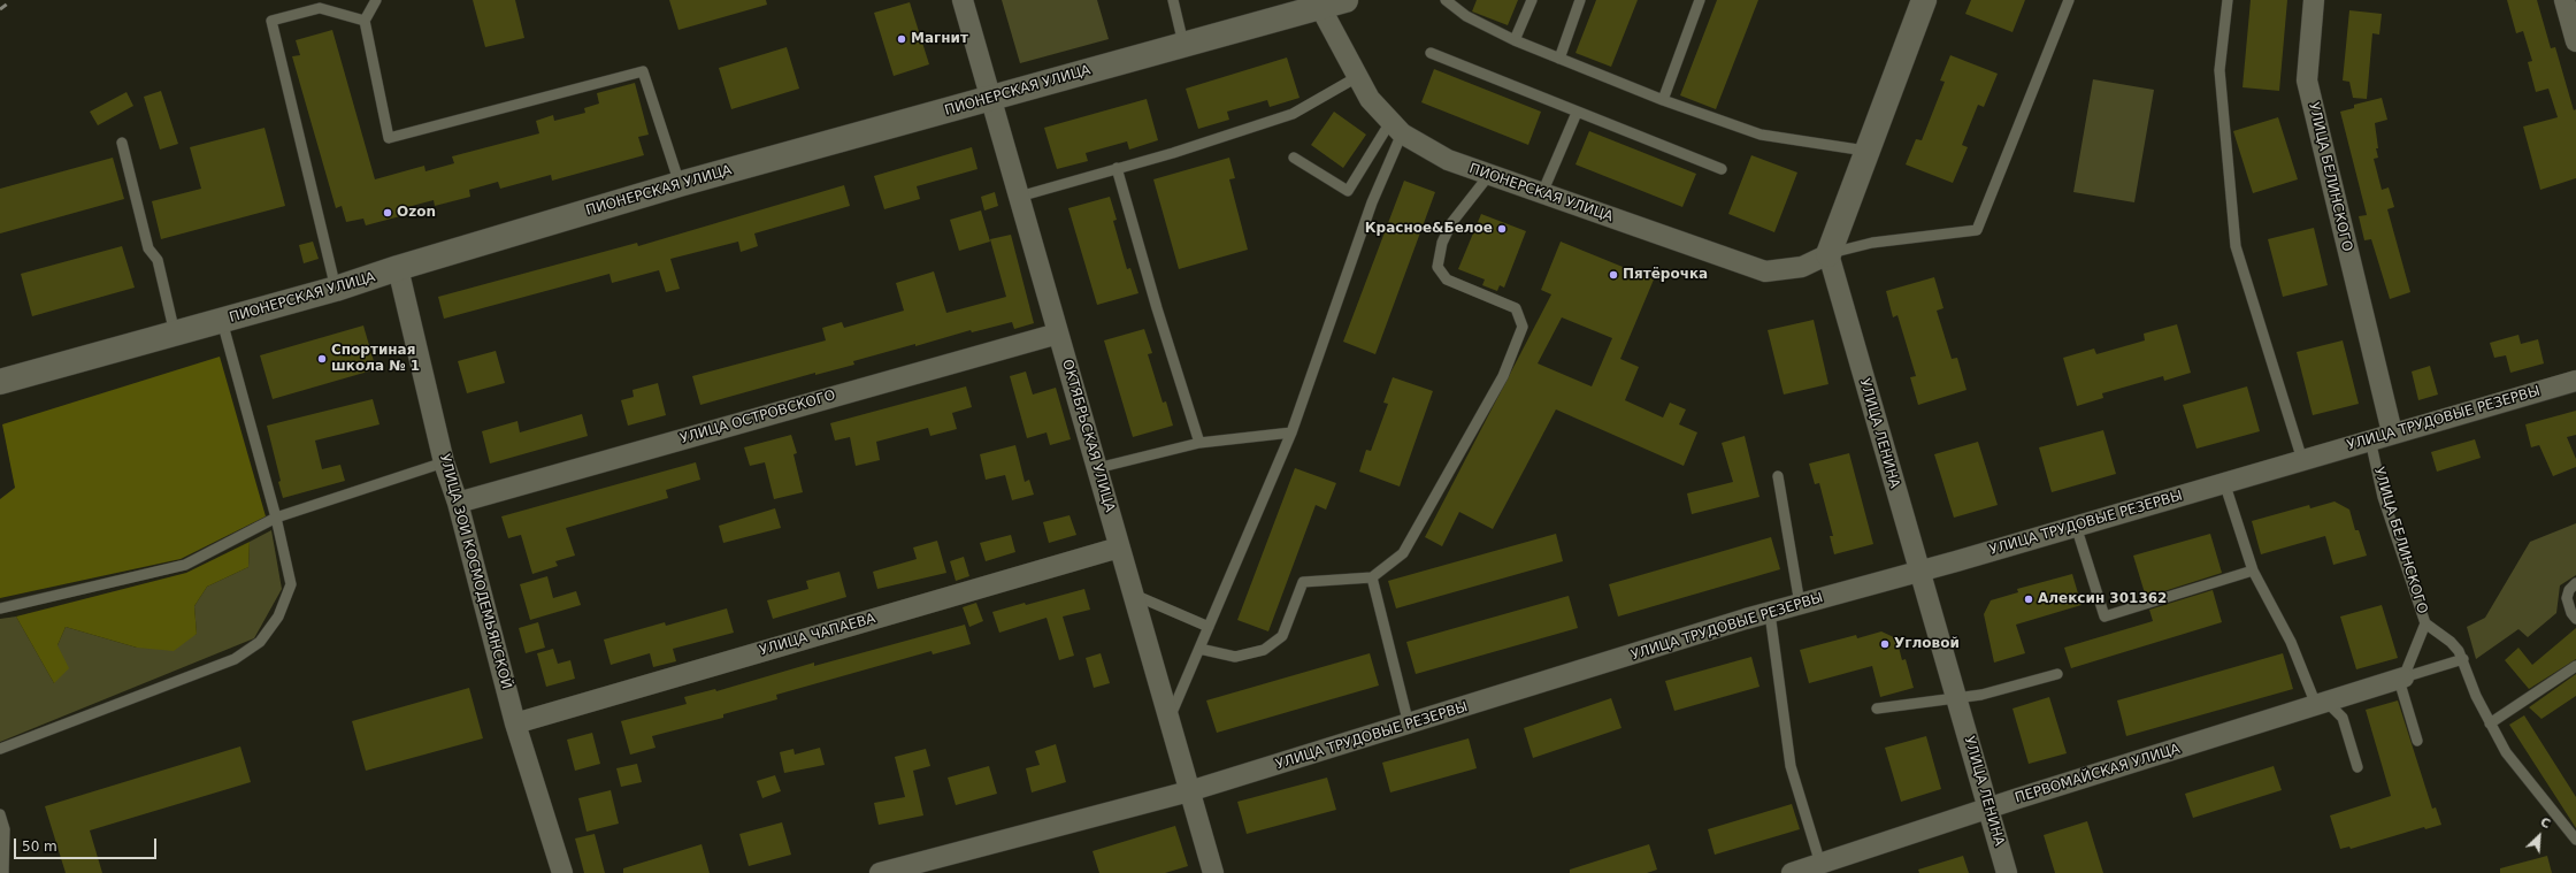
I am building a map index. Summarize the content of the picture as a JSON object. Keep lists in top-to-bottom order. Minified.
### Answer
{"streets":{"street":["ПИОНЕРСКАЯ УЛИЦА","УЛИЦА БЕЛИНСКОГО","УЛИЦА ОСТРОВСКОГО","УЛИЦА ТРУДОВЫЕ РЕЗЕРВЫ","УЛИЦА ЛЕНИНА","ОКТЯБРЬСКАЯ УЛИЦА","УЛИЦА ЗОИ КОСМОДЕМЬЯНСКОЙ","УЛИЦА ЧАПАЕВА","ПЕРВОМАЙСКАЯ УЛИЦА"]},"crossings":[["ПИОНЕРСКАЯ УЛИЦА","УЛИЦА ЛЕНИНА"],["ПИОНЕРСКАЯ УЛИЦА","ОКТЯБРЬСКАЯ УЛИЦА"],["ПИОНЕРСКАЯ УЛИЦА","УЛИЦА ЗОИ КОСМОДЕМЬЯНСКОЙ"],["УЛИЦА БЕЛИНСКОГО","УЛИЦА ТРУДОВЫЕ РЕЗЕРВЫ"],["УЛИЦА ОСТРОВСКОГО","ОКТЯБРЬСКАЯ УЛИЦА"],["УЛИЦА ОСТРОВСКОГО","УЛИЦА ЗОИ КОСМОДЕМЬЯНСКОЙ"],["УЛИЦА ТРУДОВЫЕ РЕЗЕРВЫ","УЛИЦА ЛЕНИНА"],["УЛИЦА ТРУДОВЫЕ РЕЗЕРВЫ","ОКТЯБРЬСКАЯ УЛИЦА"],["УЛИЦА ЛЕНИНА","ПЕРВОМАЙСКАЯ УЛИЦА"],["ОКТЯБРЬСКАЯ УЛИЦА","УЛИЦА ЧАПАЕВА"],["УЛИЦА ЗОИ КОСМОДЕМЬЯНСКОЙ","УЛИЦА ЧАПАЕВА"]],"places":["Магнит","Ozon","Красное&Белое","Пятёрочка","Спортиная школа № 1","Алексин 301362","Угловой"],"scale_bar":"50 m","north":"top right"}
